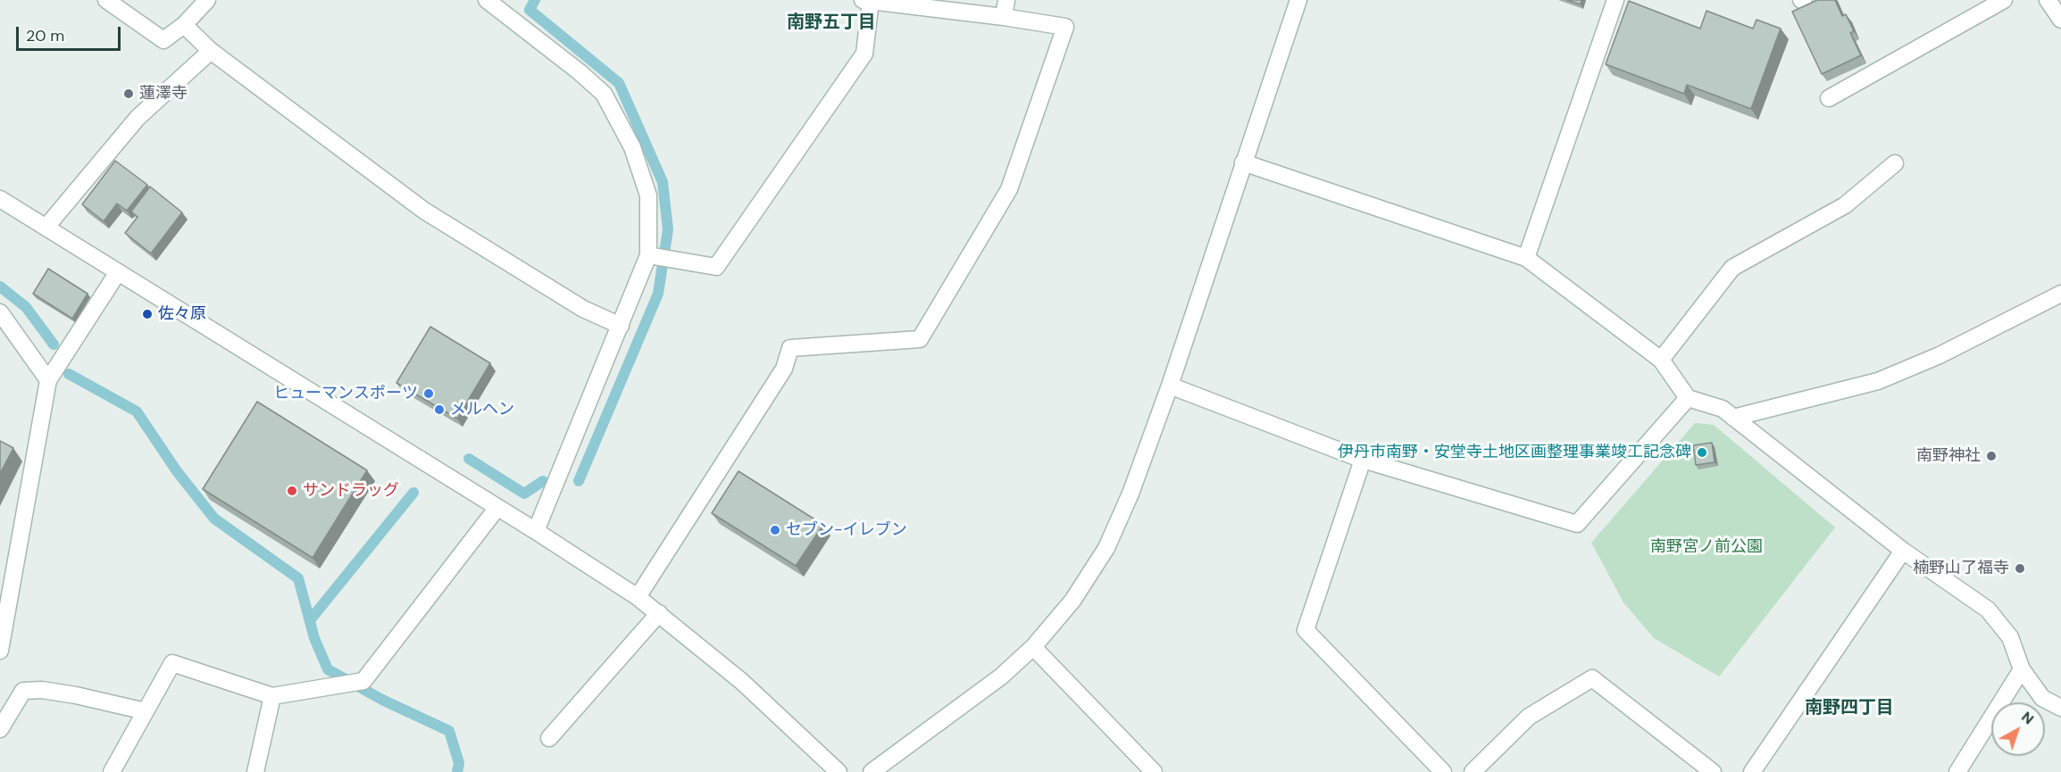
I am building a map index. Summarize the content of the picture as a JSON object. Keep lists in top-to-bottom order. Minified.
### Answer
{"districts":["南野五丁目","南野四丁目"],"parks":["南野宮ノ前公園"],"places":["蓮澤寺","佐々原","ヒューマンスポーツ","メルヘン","伊丹市南野・安堂寺土地区画整理事業竣工記念碑","南野神社","サンドラッグ","セブン-イレブン","楠野山了福寺"],"scale_bar":"20 m","north":"top right"}
